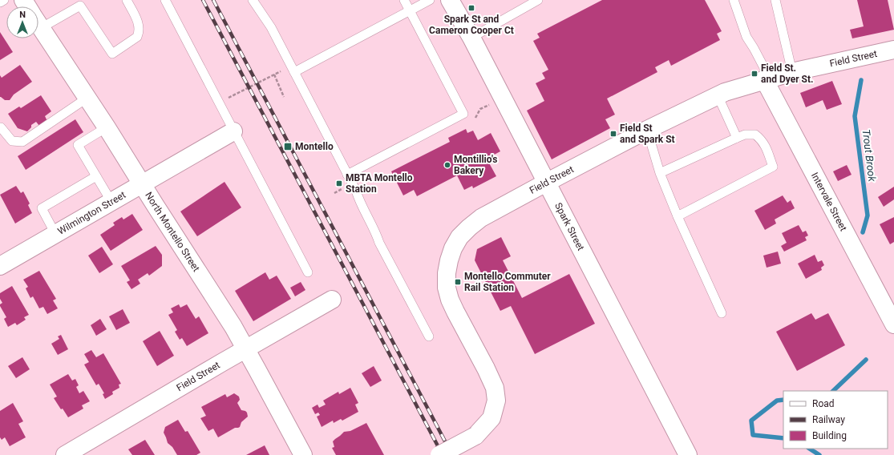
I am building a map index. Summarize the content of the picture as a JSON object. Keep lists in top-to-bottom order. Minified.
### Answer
{"streets":{"street":["Field Street","Intervale Street","Wilmington Street","Spark Street","North Montello Street"]},"crossings":[["Field Street","Intervale Street"],["Field Street","Spark Street"],["Field Street","North Montello Street"],["Wilmington Street","North Montello Street"]],"water":["Trout Brook"],"places":{"transit":["Spark St and Cameron Cooper Ct","Field St. and Dyer St.","Field St and Spark St","Montello","MBTA Montello Station","Montello Commuter Rail Station"],"other":["Montillio's Bakery"]},"legend":["Road","Railway","Building"],"north":"top"}
